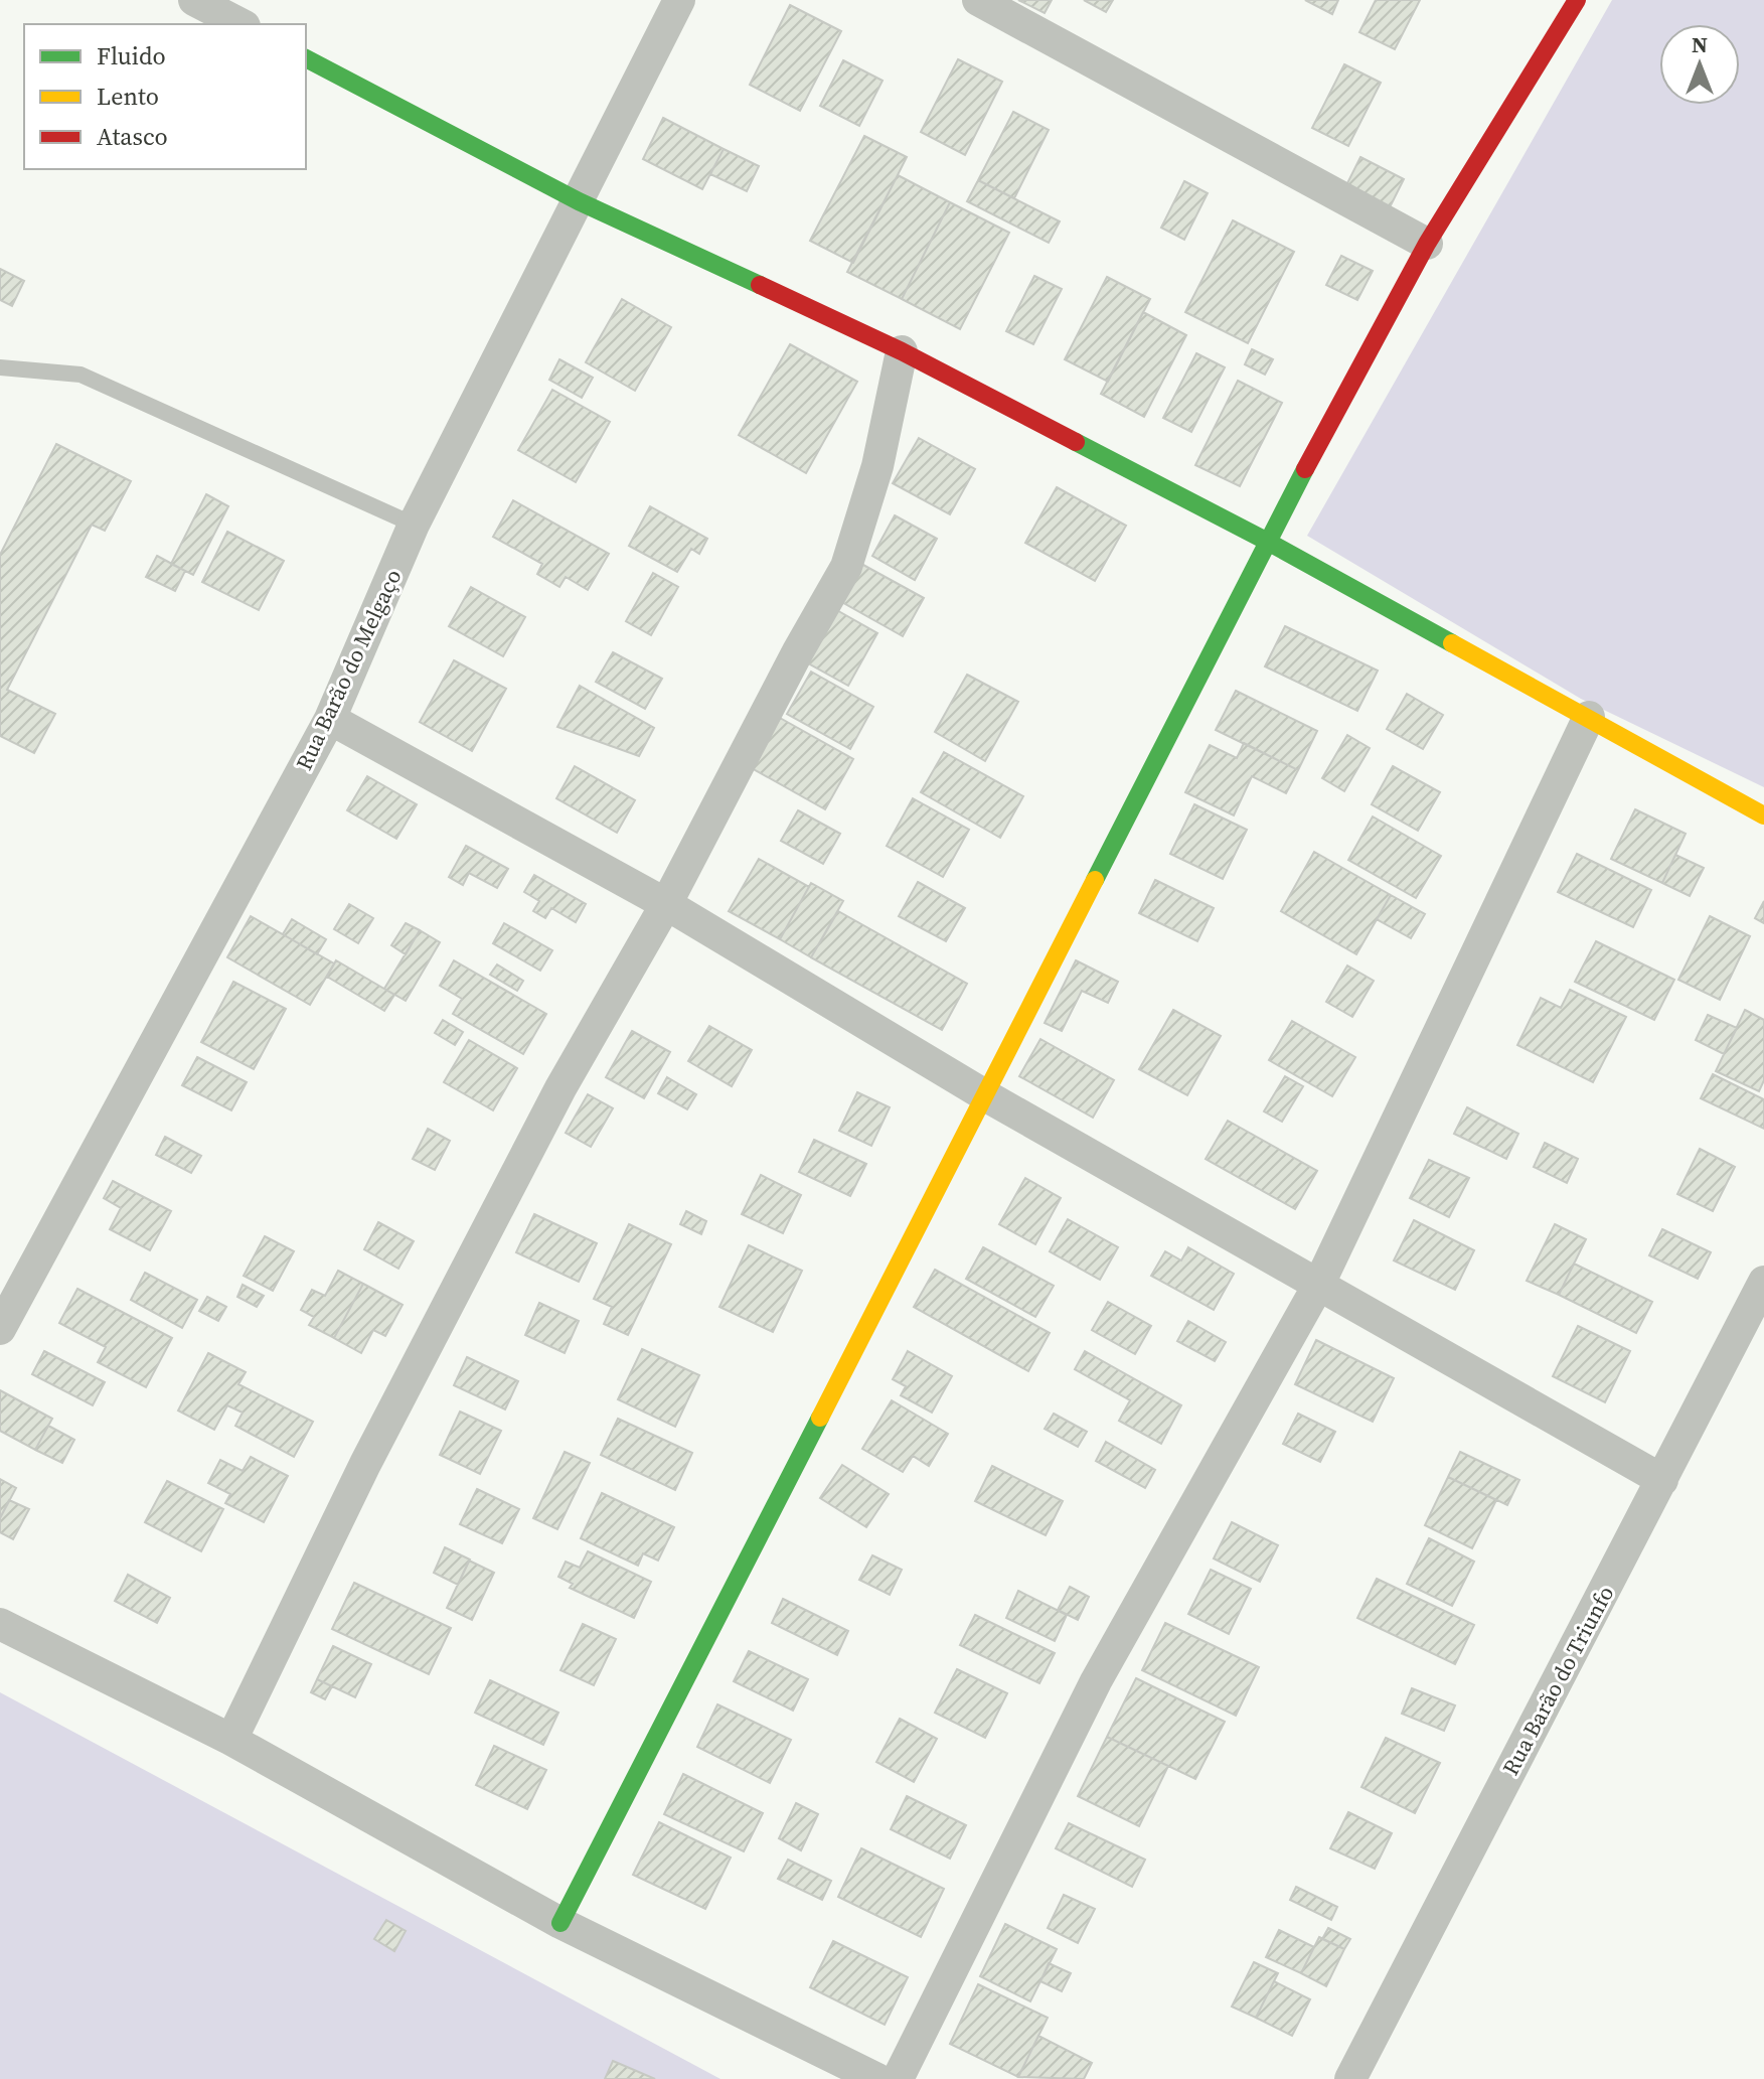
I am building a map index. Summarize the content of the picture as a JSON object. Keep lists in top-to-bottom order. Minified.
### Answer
{"streets":{"street":["Rua Barão do Melgaço","Rua Barão do Triunfo"]},"legend":["Fluido","Lento","Atasco"],"north":"top"}
